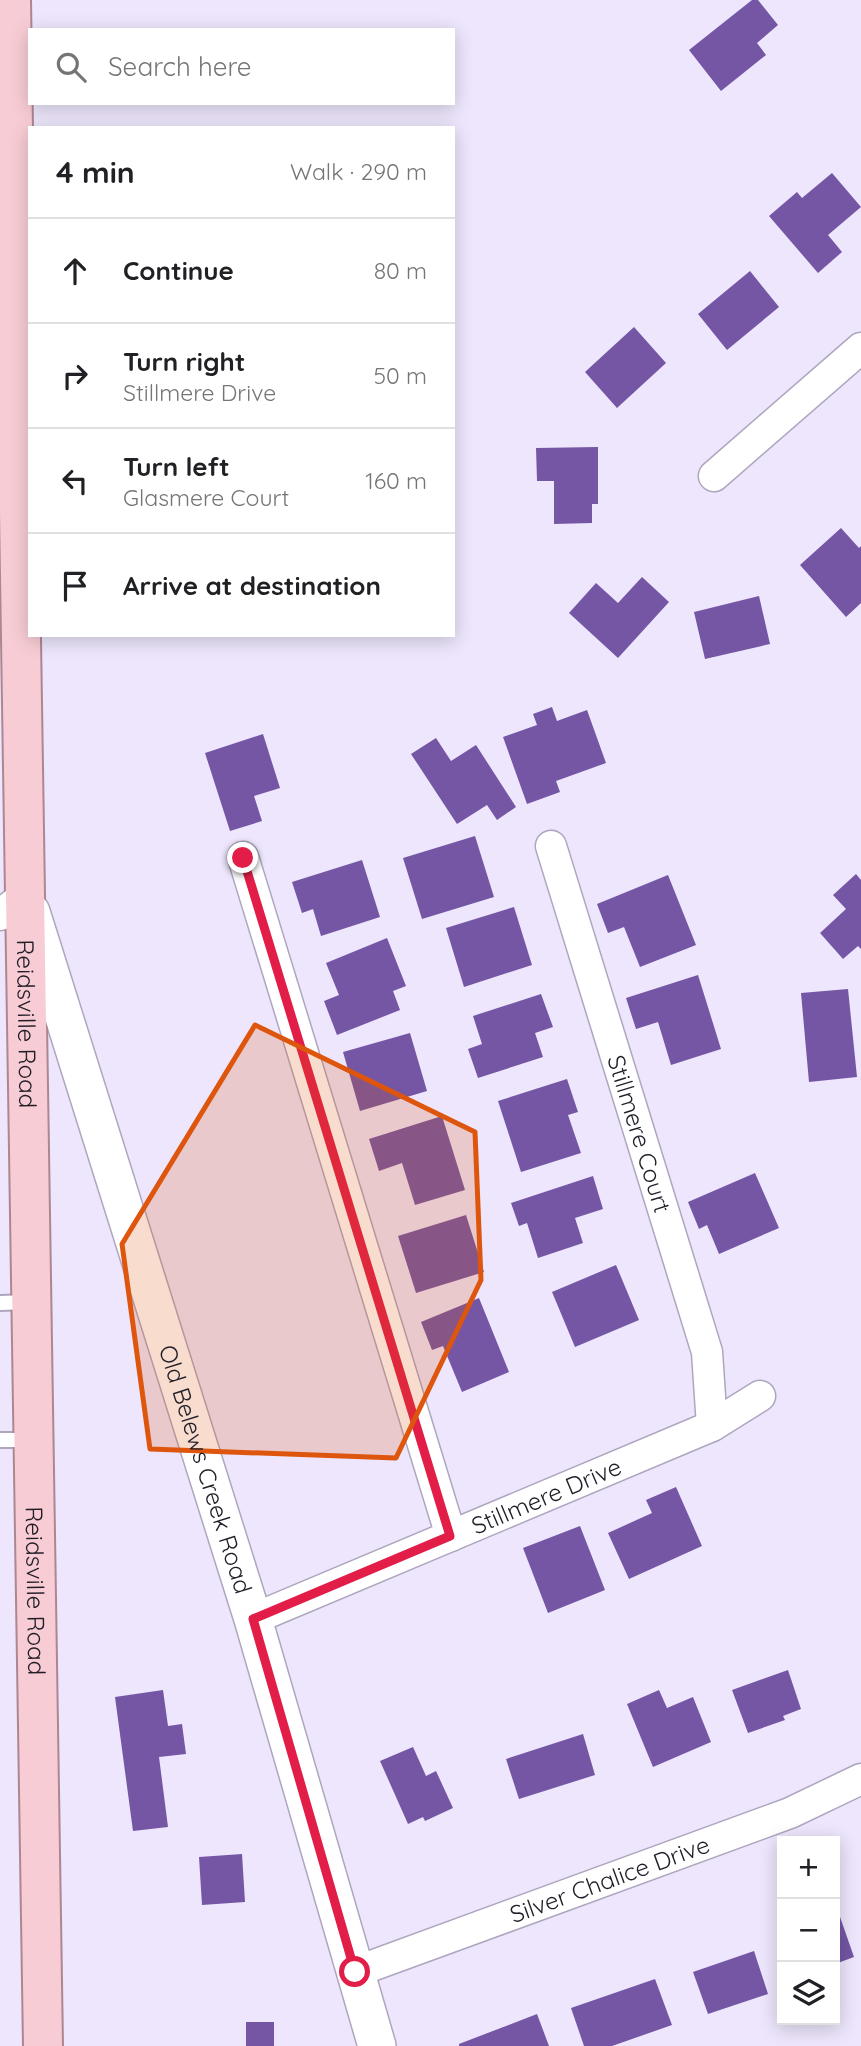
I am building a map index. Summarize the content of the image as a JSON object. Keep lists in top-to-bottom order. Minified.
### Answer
{"streets":{"highway":["Reidsville Road"],"street":["Stillmere Court","Old Belews Creek Road","Stillmere Drive","Silver Chalice Drive"]},"crossings":[["Reidsville Road","Old Belews Creek Road"],["Stillmere Court","Stillmere Drive"],["Old Belews Creek Road","Stillmere Drive"],["Old Belews Creek Road","Silver Chalice Drive"]],"page":{"search":"Search here","heading":["4 min","Walk · 290 m"],"list":[["Continue","80 m"],["Turn right","Stillmere Drive","50 m"],["Turn left","Glasmere Court","160 m"],"Arrive at destination"],"map_buttons":["+","−"]}}
